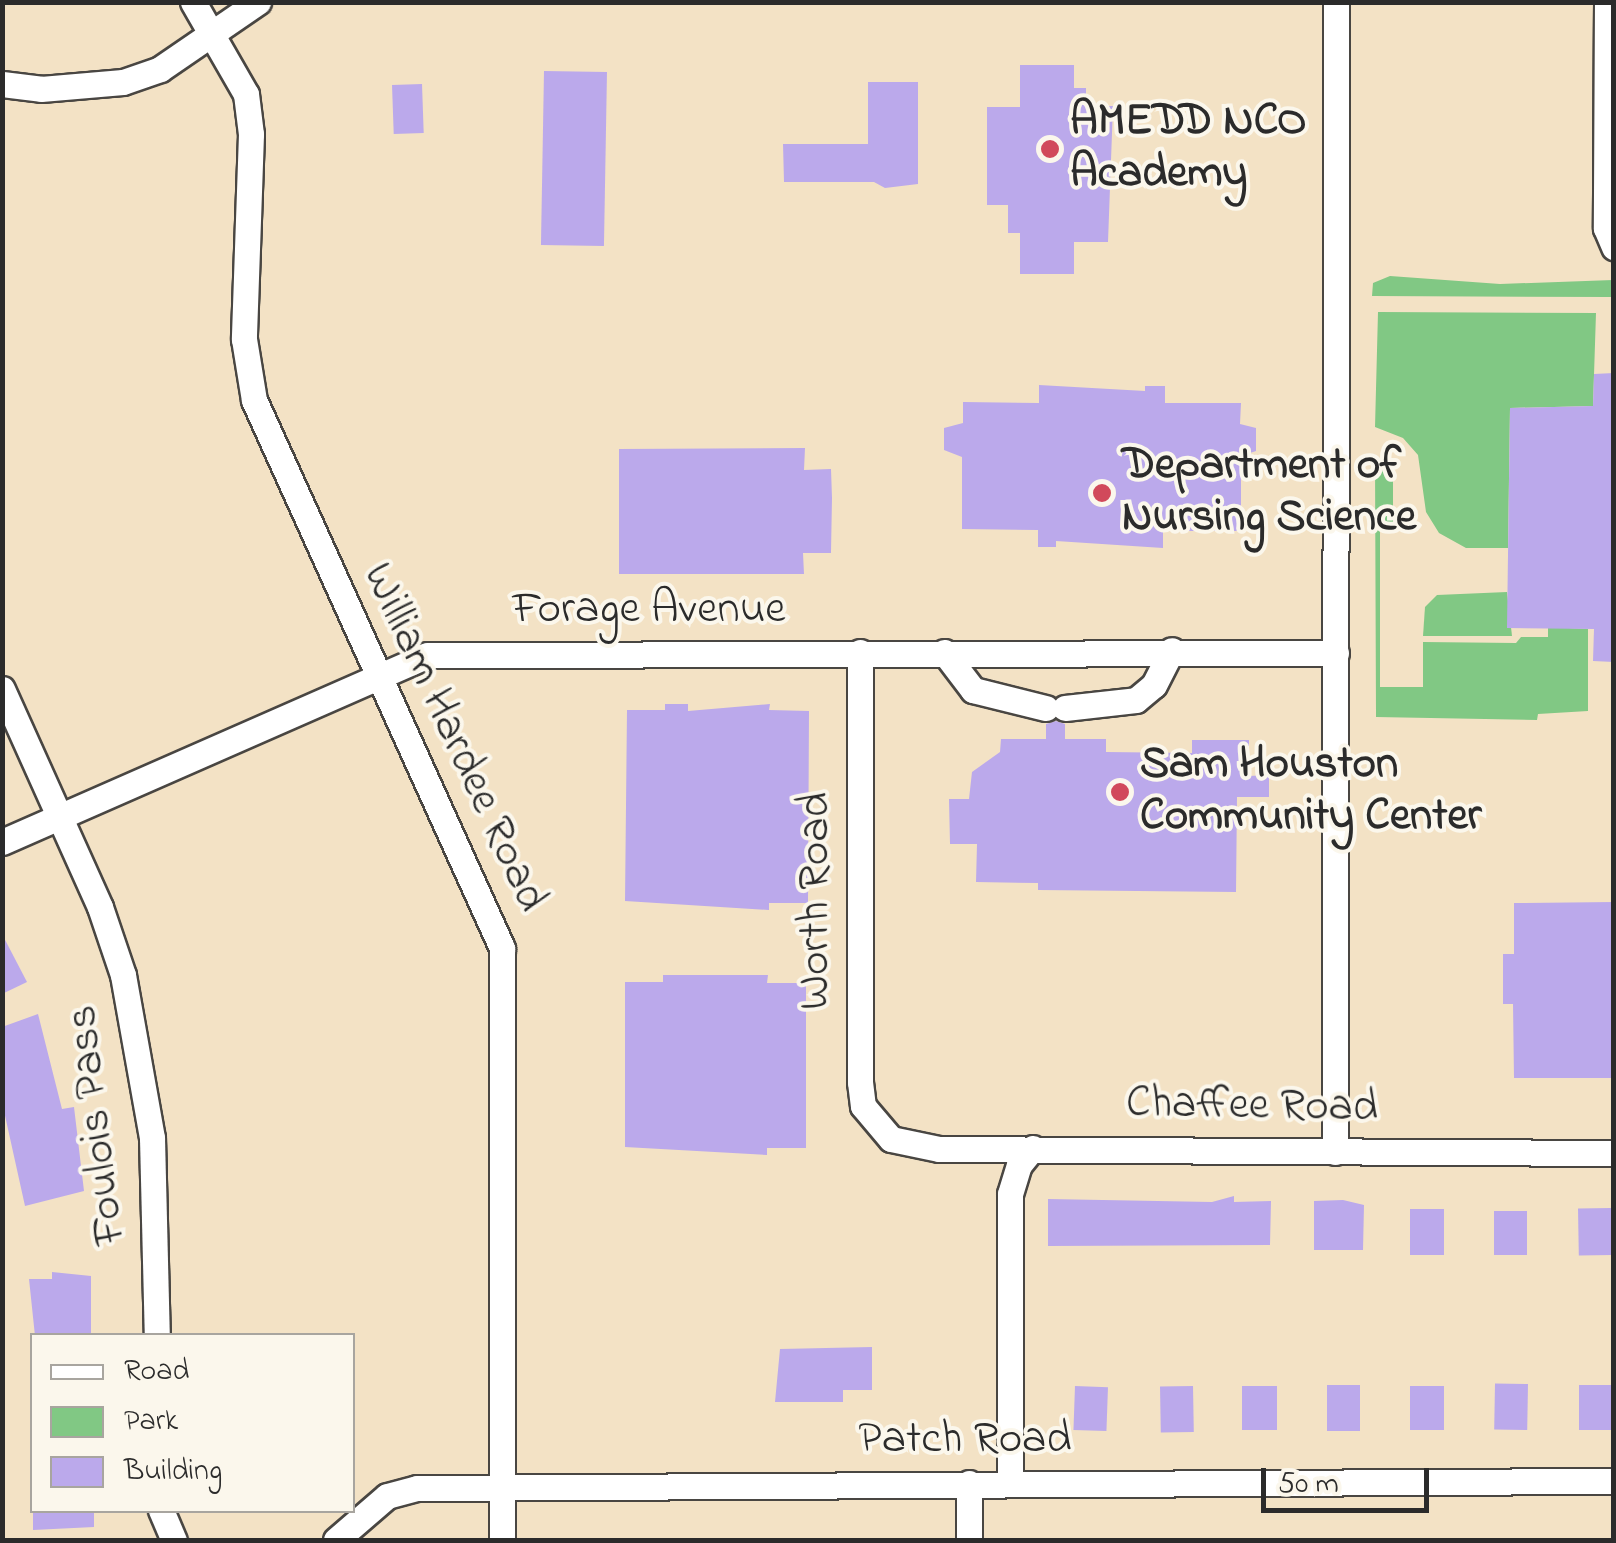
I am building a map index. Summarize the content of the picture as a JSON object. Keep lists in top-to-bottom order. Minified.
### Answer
{"streets":{"street":["Forage Avenue","William Hardee Road","Worth Road","Chaffee Road","Foulois Pass","Patch Road"]},"crossings":[["Forage Avenue","William Hardee Road"],["Forage Avenue","Worth Road"],["Forage Avenue","Foulois Pass"],["William Hardee Road","Patch Road"],["Worth Road","Chaffee Road"]],"places":["AMEDD NCO Academy","Department of Nursing Science","Sam Houston Community Center"],"legend":["Road","Park","Building"],"scale_bar":"50 m"}
